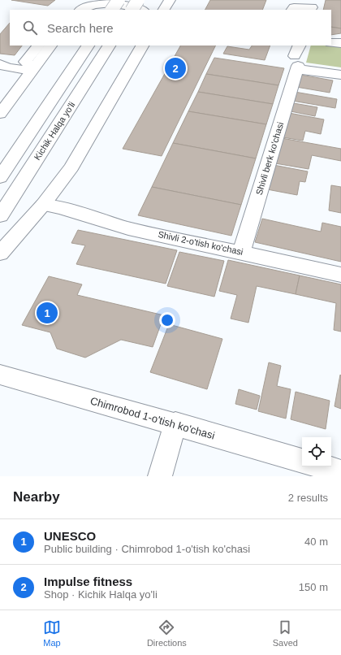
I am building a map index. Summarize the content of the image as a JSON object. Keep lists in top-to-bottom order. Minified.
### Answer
{"streets":{"main road":["Kichik Halqa yo'li","Shivli berk ko'chasi","Shivli 2-o'tish ko'chasi","Chimrobod 1-o'tish ko'chasi"]},"crossings":[["Shivli berk ko'chasi","Shivli 2-o'tish ko'chasi"]],"page":{"search":"Search here","pins":["2","1"],"heading":["Nearby","2 results"],"list":[{"mark":"1","name":"UNESCO","note":"Public building · Chimrobod 1-o'tish ko'chasi","value":"40 m"},{"mark":"2","name":"Impulse fitness","note":"Shop · Kichik Halqa yo'li","value":"150 m"}],"nav":["Map","Directions","Saved"]}}
